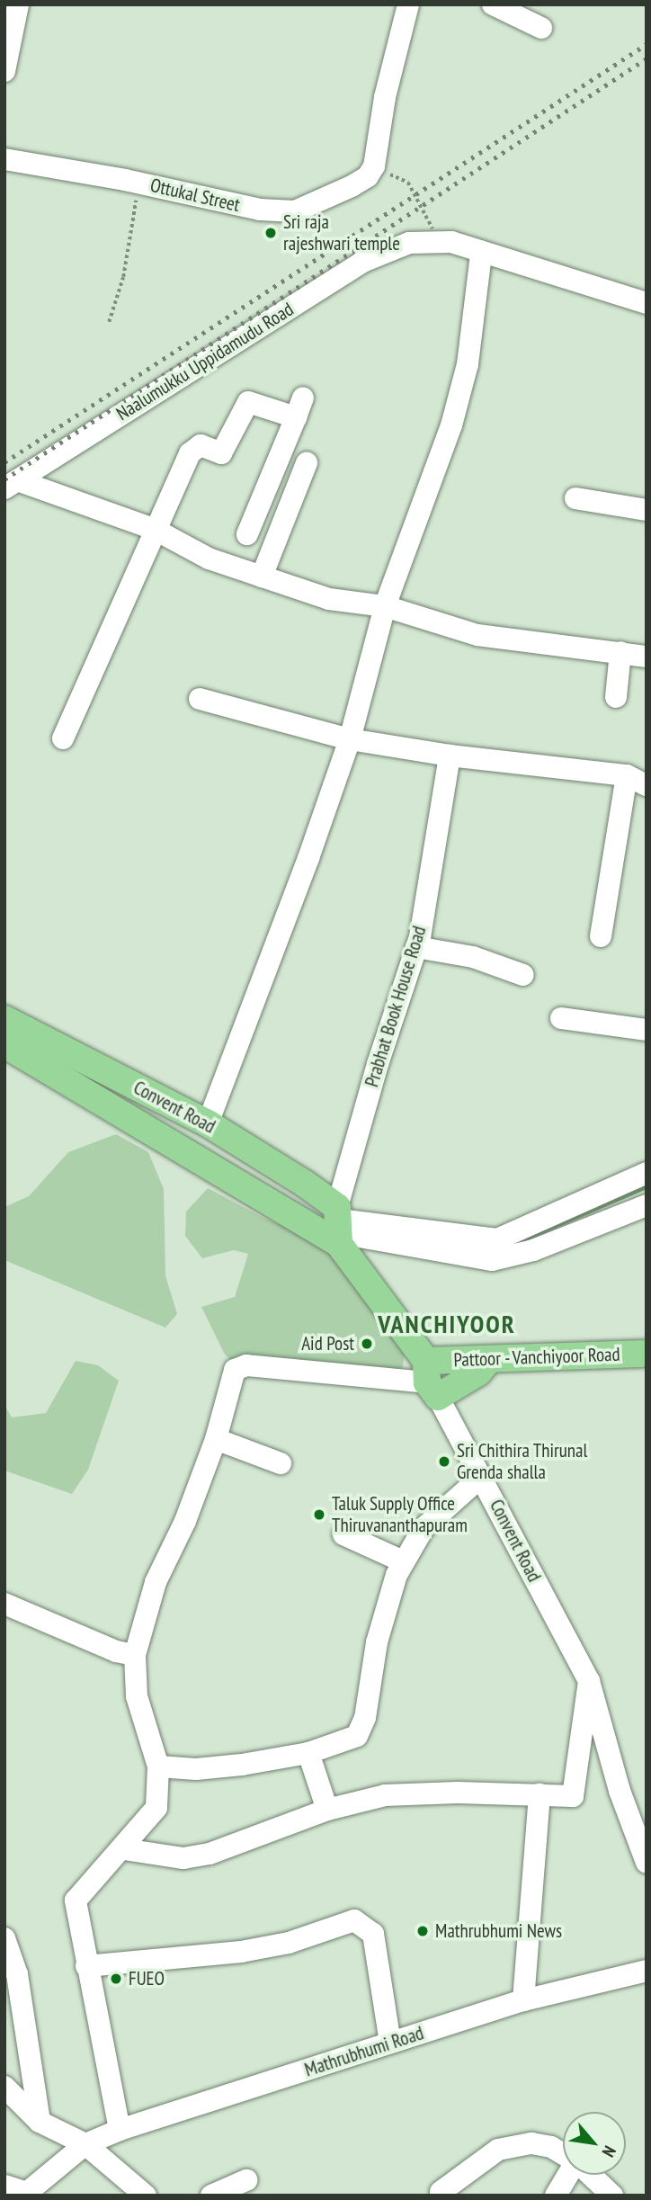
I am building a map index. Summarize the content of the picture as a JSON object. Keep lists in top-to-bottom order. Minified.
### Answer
{"streets":{"main road":["Convent Road","Pattoor - Vanchiyoor Road"],"street":["Ottukal Street","Naalumukku Uppidamudu Road","Prabhat Book House Road","Mathrubhumi Road"]},"crossings":[["Prabhat Book House Road","Convent Road"],["Convent Road","Pattoor - Vanchiyoor Road"]],"districts":["VANCHIYOOR"],"places":["Sri raja rajeshwari temple","Aid Post","Sri Chithira Thirunal Grenda shalla","Taluk Supply Office Thiruvananthapuram","Mathrubhumi News","FUEO"],"north":"bottom right"}
